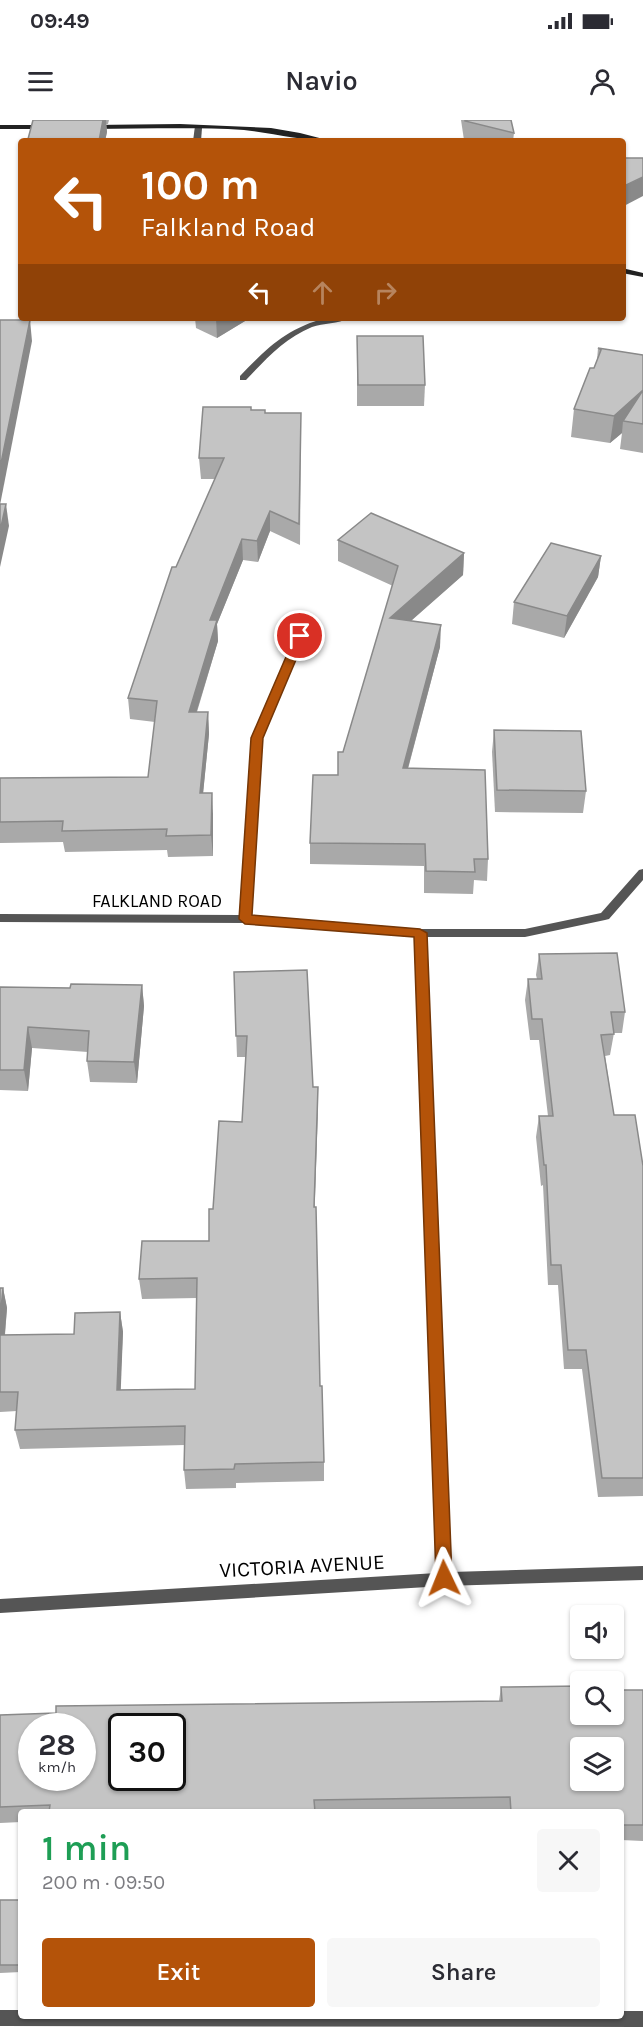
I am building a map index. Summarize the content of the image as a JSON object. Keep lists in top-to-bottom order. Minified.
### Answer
{"streets":{"street":["FALKLAND ROAD","VICTORIA AVENUE"]},"page":{"status":"09:49","header":"Navio","turn":["100 m","Falkland Road"],"speed":"28 km/h","limit":"30","heading":["1 min","200 m · 09:50"],"buttons":["Exit","Share"]}}
